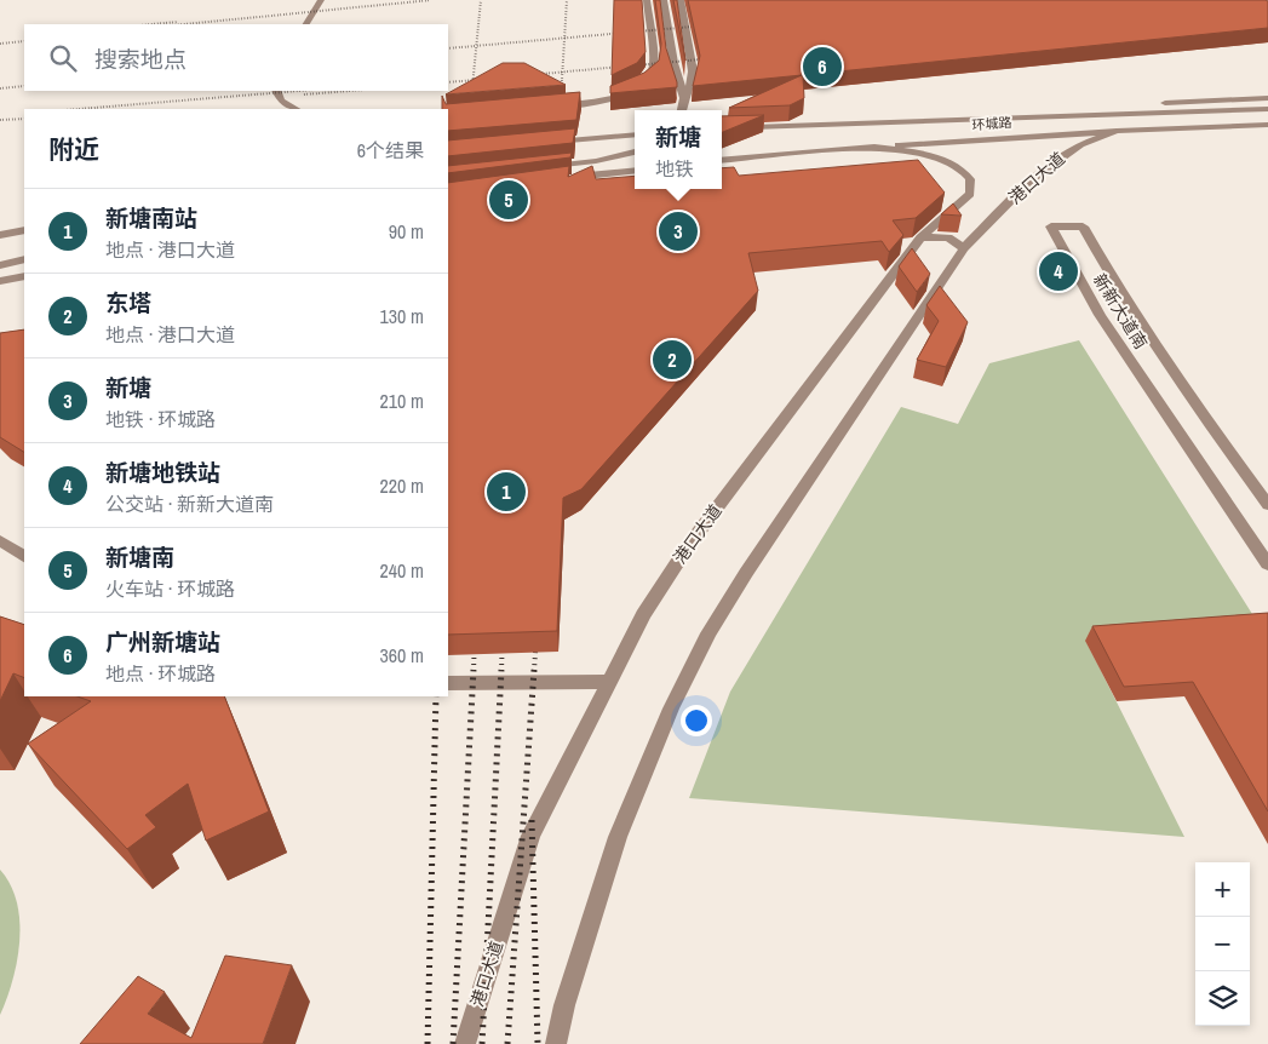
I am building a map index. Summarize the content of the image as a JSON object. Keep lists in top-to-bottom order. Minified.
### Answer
{"streets":{"street":["环城路","港口大道","新新大道南"]},"crossings":[["环城路","港口大道"]],"page":{"search":"搜索地点","pins":["6","5","3","4","2","1"],"heading":["附近","6个结果"],"popup":["新塘","地铁"],"list":[{"mark":"1","name":"新塘南站","note":"地点 · 港口大道","value":"90 m"},{"mark":"2","name":"东塔","note":"地点 · 港口大道","value":"130 m"},{"mark":"3","name":"新塘","note":"地铁 · 环城路","value":"210 m"},{"mark":"4","name":"新塘地铁站","note":"公交站 · 新新大道南","value":"220 m"},{"mark":"5","name":"新塘南","note":"火车站 · 环城路","value":"240 m"},{"mark":"6","name":"广州新塘站","note":"地点 · 环城路","value":"360 m"}],"map_buttons":["+","−"]}}
